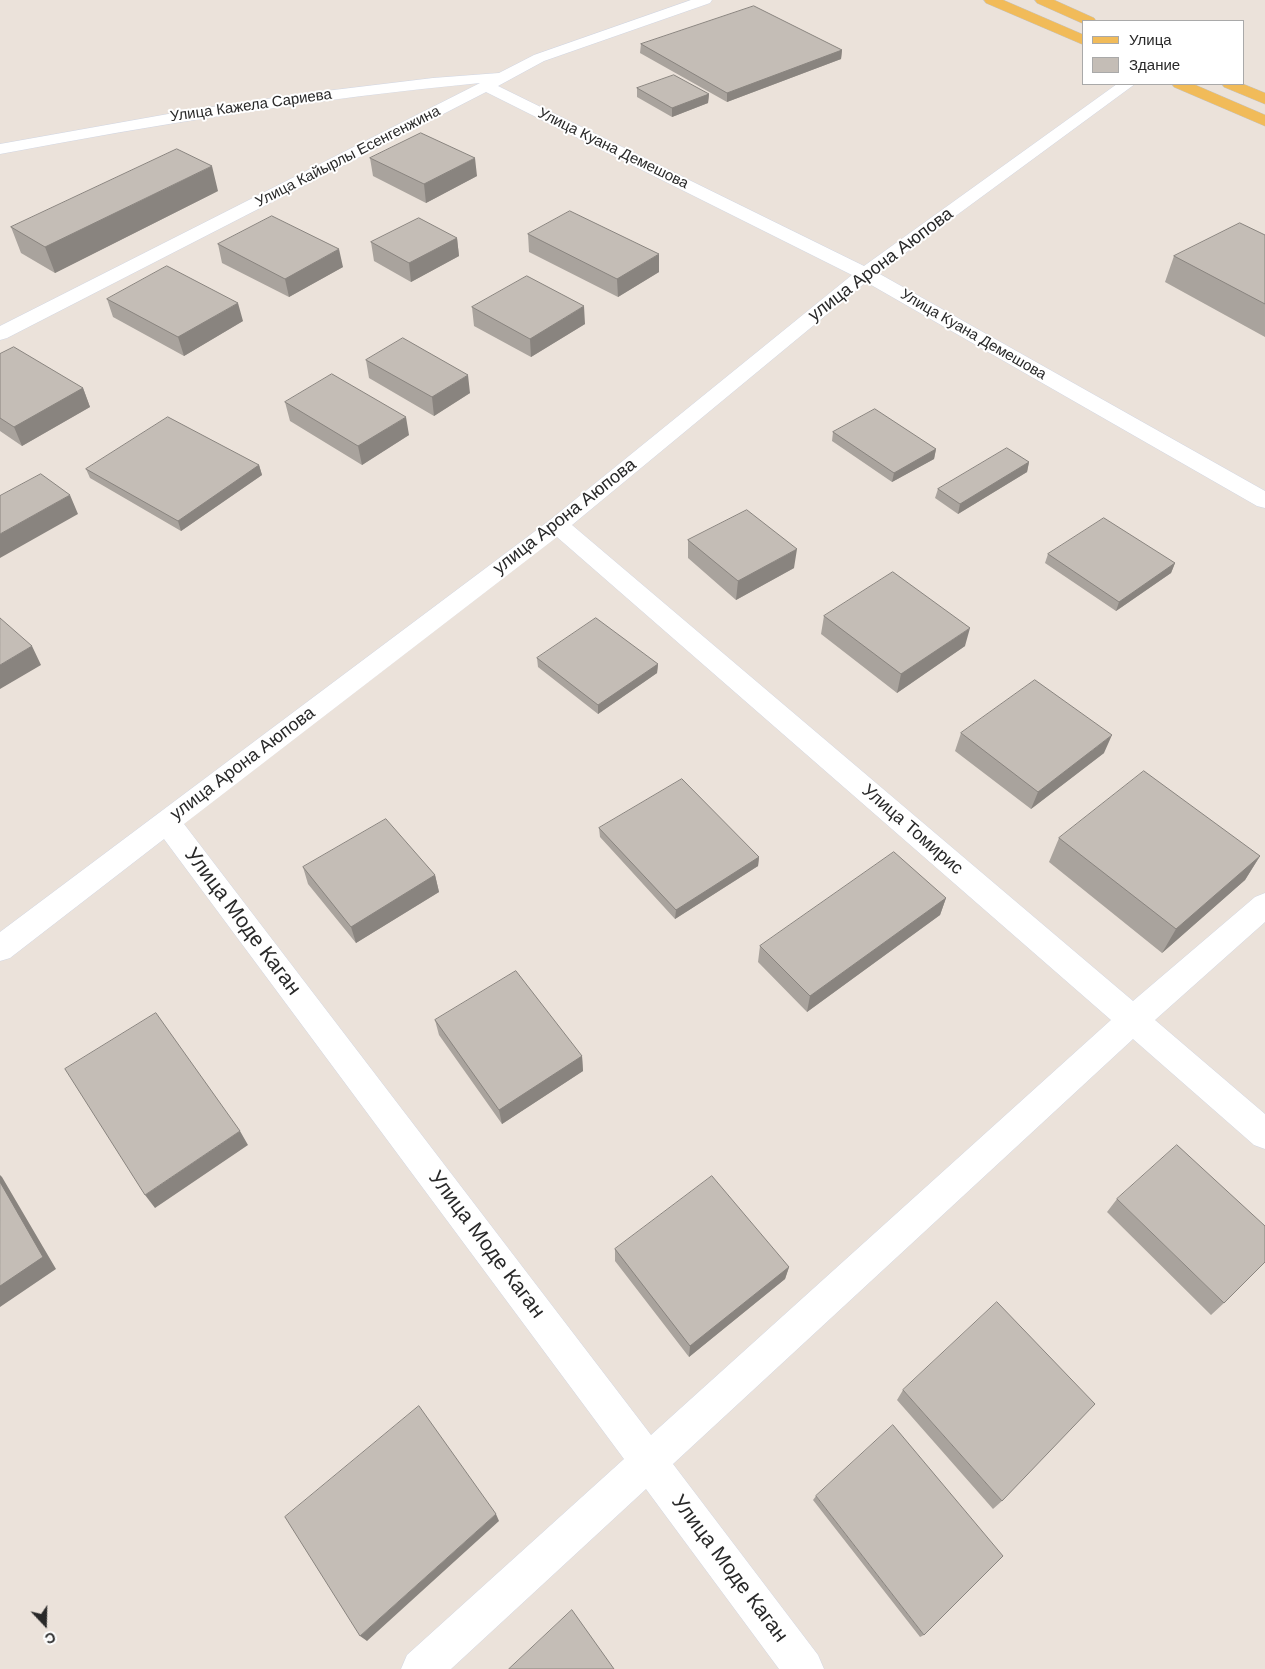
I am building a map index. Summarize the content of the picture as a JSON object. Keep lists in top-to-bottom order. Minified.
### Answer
{"streets":{"street":["Улица Кажела Сариева","Улица Куана Демешова","Улица Кайырлы Есенгенжина","улица Арона Аюпова","Улица Томирис","Улица Моде Каган"]},"crossings":[["Улица Кажела Сариева","Улица Кайырлы Есенгенжина"],["Улица Куана Демешова","Улица Кайырлы Есенгенжина"],["Улица Куана Демешова","улица Арона Аюпова"],["улица Арона Аюпова","Улица Томирис"],["улица Арона Аюпова","Улица Моде Каган"]],"legend":["Улица","Здание"],"north":"bottom"}
